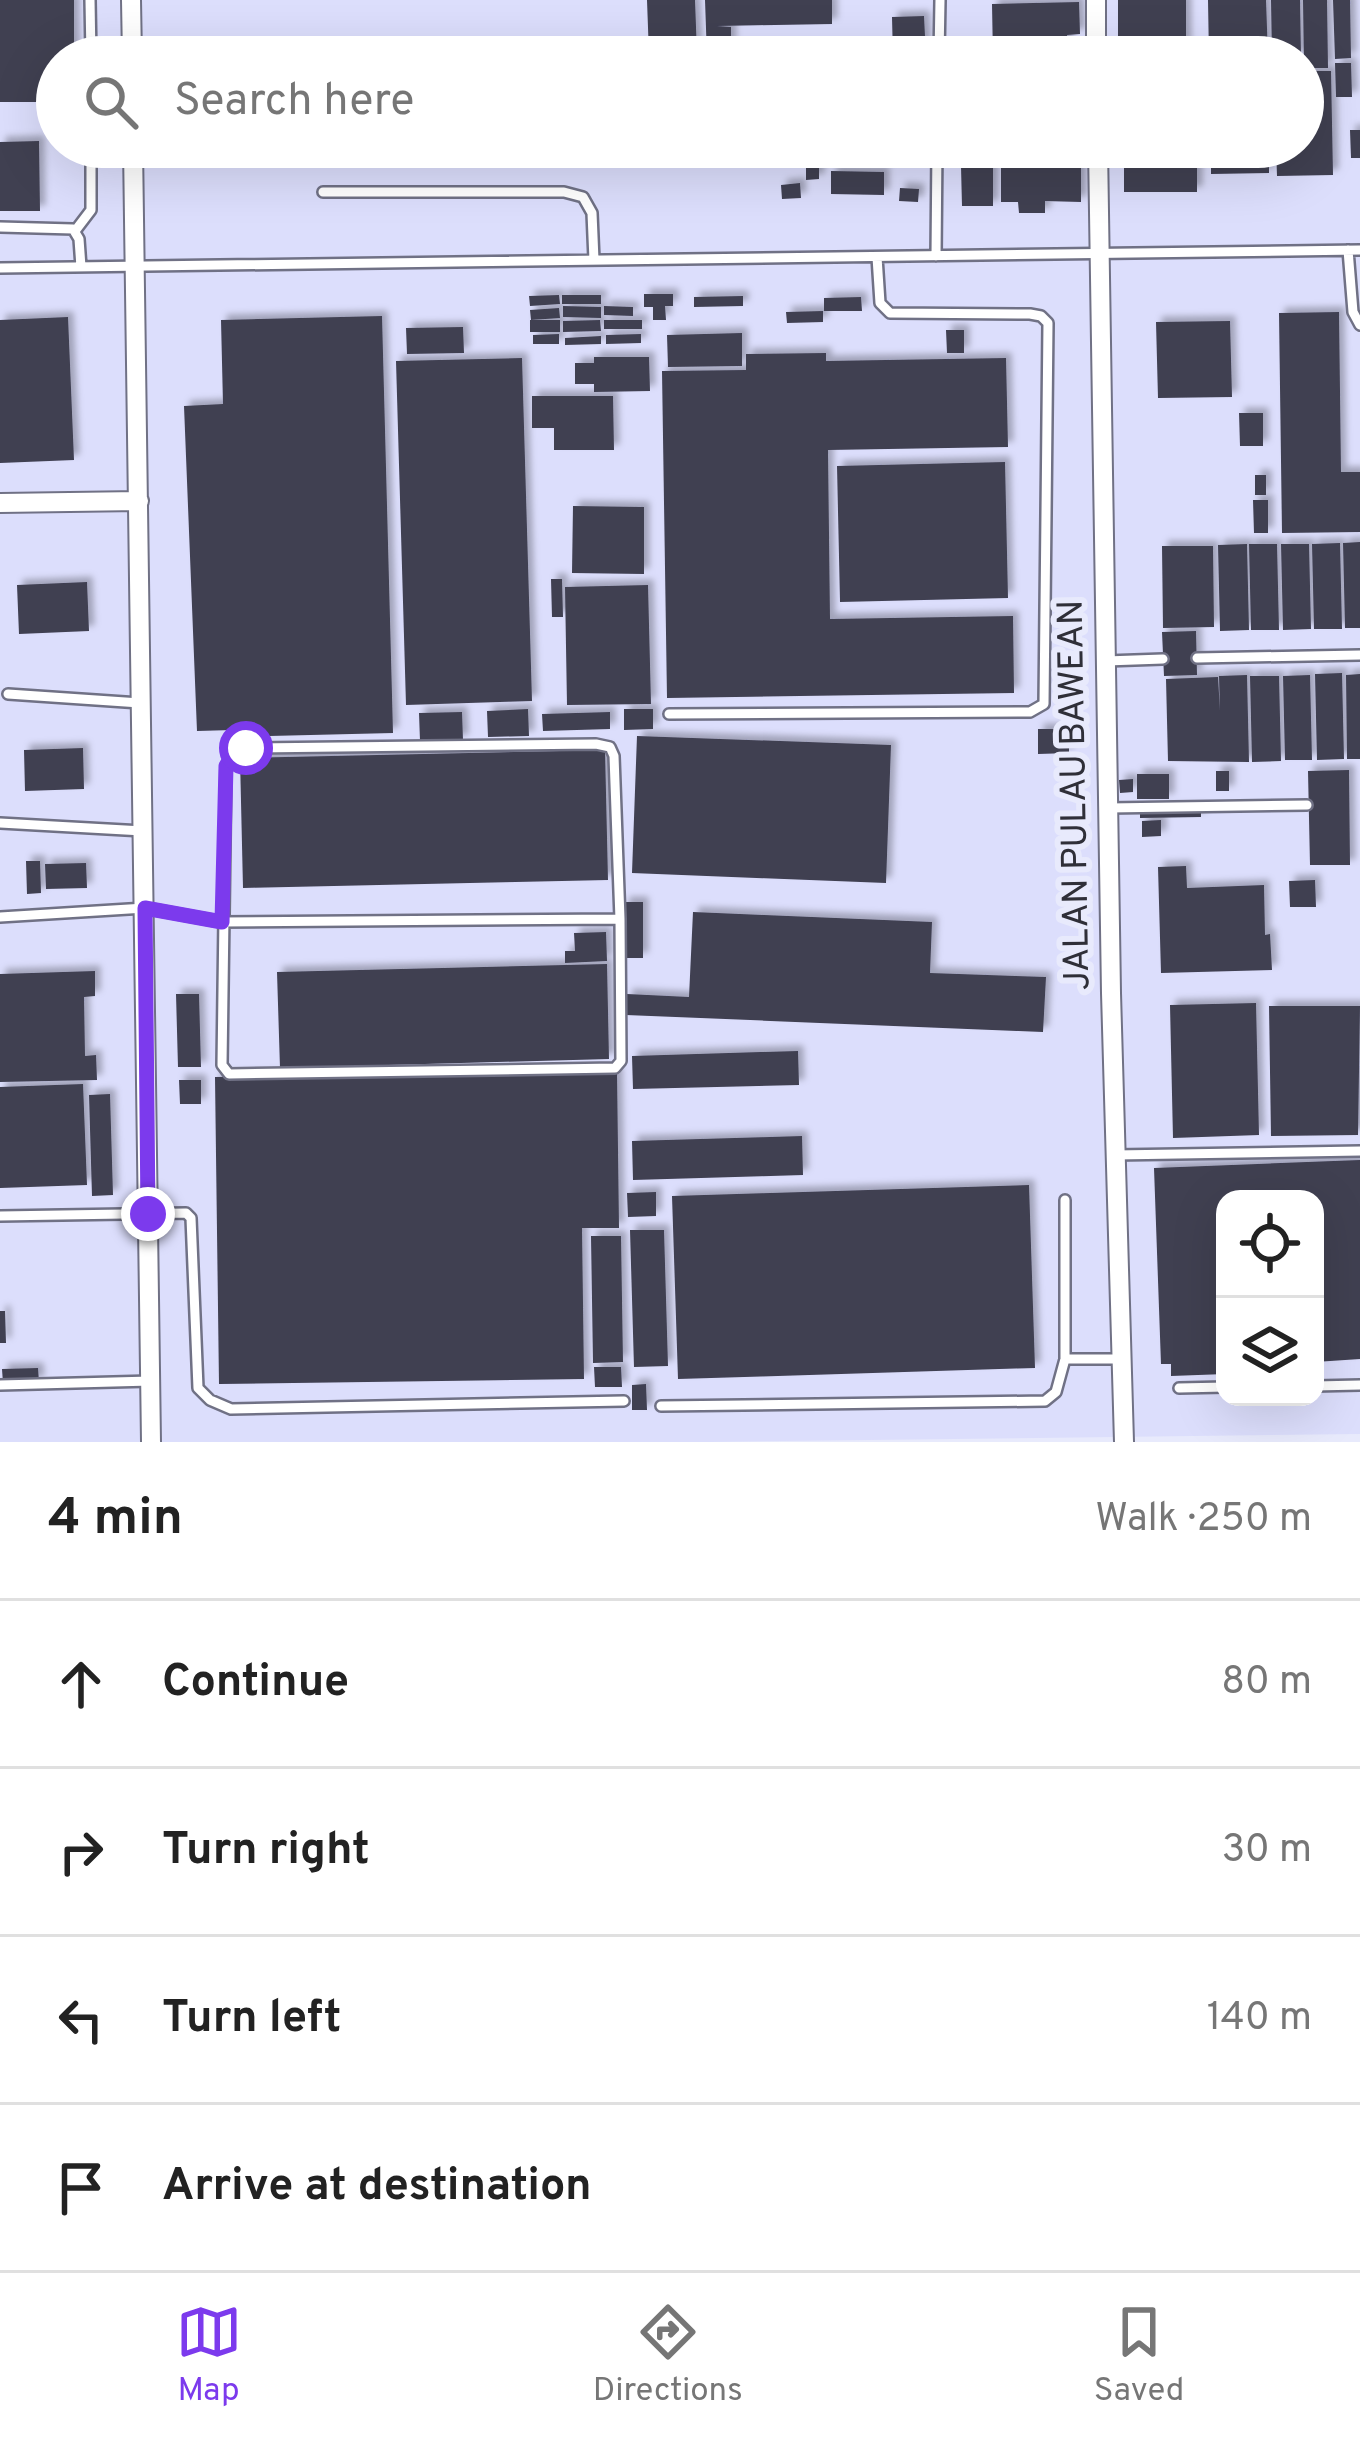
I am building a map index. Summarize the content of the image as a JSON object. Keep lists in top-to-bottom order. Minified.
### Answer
{"streets":{"street":["JALAN PULAU BAWEAN"]},"page":{"search":"Search here","heading":["4 min","Walk · 250 m"],"list":[["Continue","80 m"],["Turn right","30 m"],["Turn left","140 m"],"Arrive at destination"],"nav":["Map","Directions","Saved"]}}
